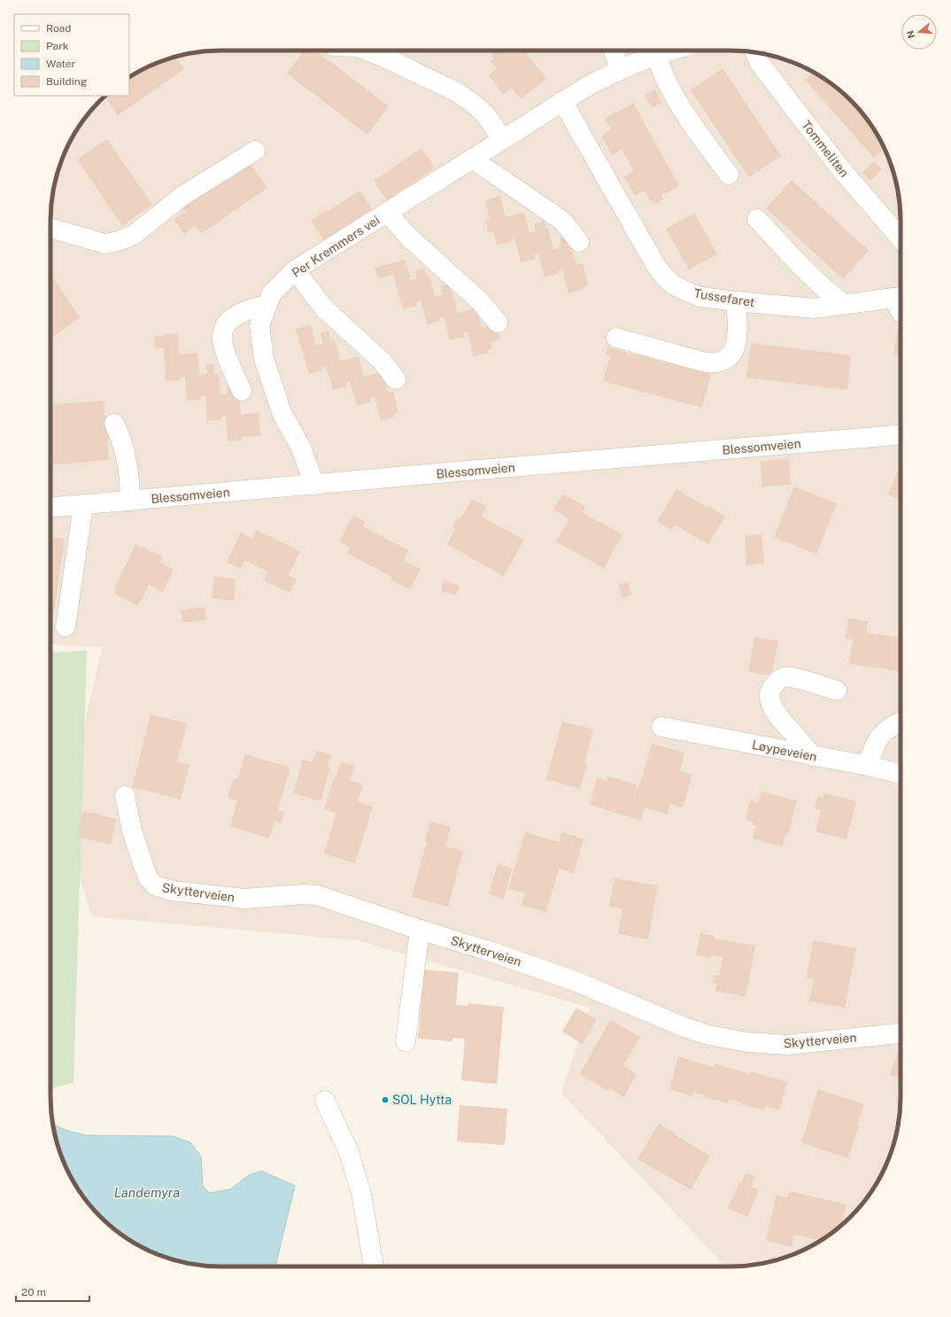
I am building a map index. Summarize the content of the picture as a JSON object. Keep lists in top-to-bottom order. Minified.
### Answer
{"streets":{"street":["Tommeliten","Per Kremmers vei","Tussefaret","Blessomveien","Løypeveien","Skytterveien"]},"crossings":[["Per Kremmers vei","Tussefaret"],["Per Kremmers vei","Blessomveien"]],"water":["Landemyra"],"places":["SOL Hytta"],"legend":["Road","Park","Water","Building"],"scale_bar":"20 m","north":"left"}
